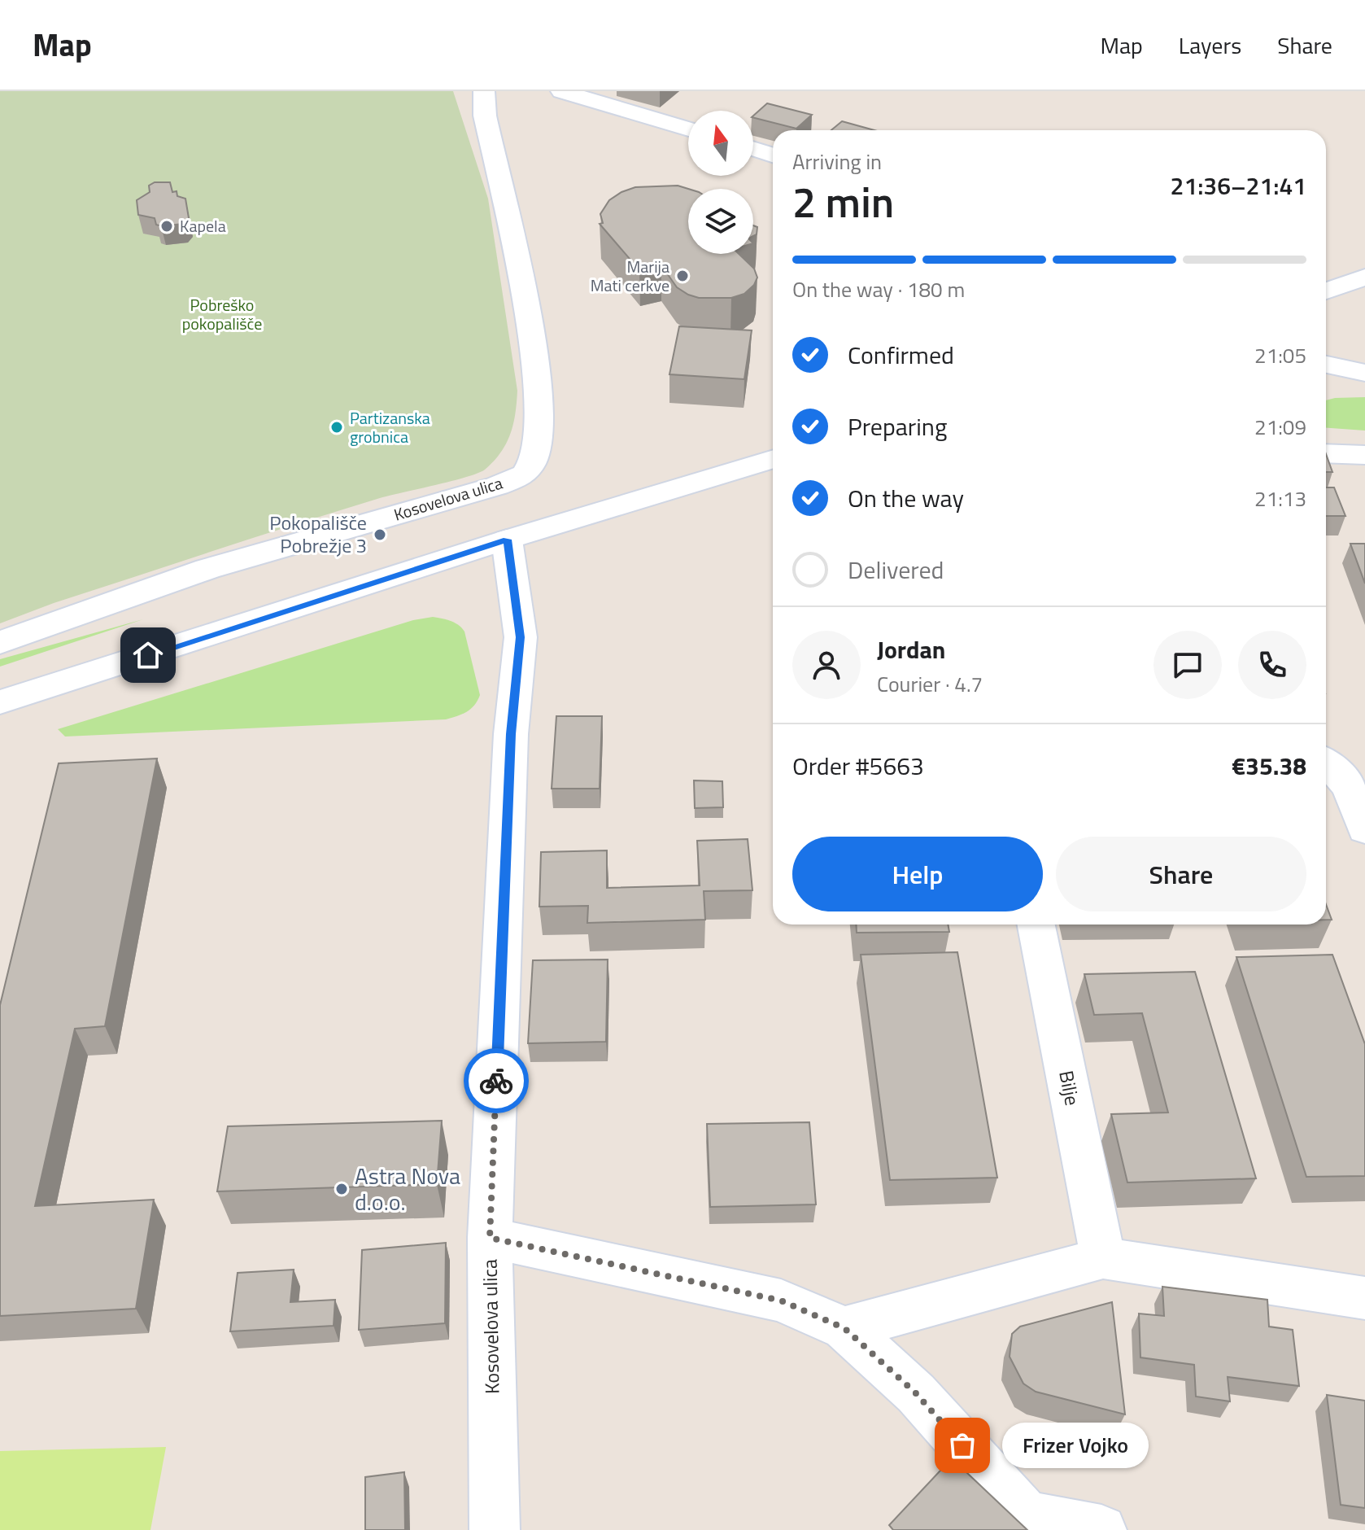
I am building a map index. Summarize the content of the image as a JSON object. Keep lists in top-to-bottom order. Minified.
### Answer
{"streets":{"street":["Kosovelova ulica","Bilje"]},"parks":["Pobreško pokopališče"],"places":["Kapela","Marija Mati cerkve","Partizanska grobnica","Pokopališče Pobrežje 3","Astra Nova d.o.o.","Frizer Vojko"],"north":"top","page":{"header":"Map","nav":["Map","Layers","Share"],"heading":["2 min","Arriving in","21:36–21:41"],"panel":["Jordan","Courier · 4.7","Order #5663","€35.38"],"bar":"On the way · 180 m","list":[["Confirmed","21:05"],["Preparing","21:09"],["On the way","21:13"],"Delivered"],"buttons":["Help","Share"],"bubble":"Frizer Vojko"}}
